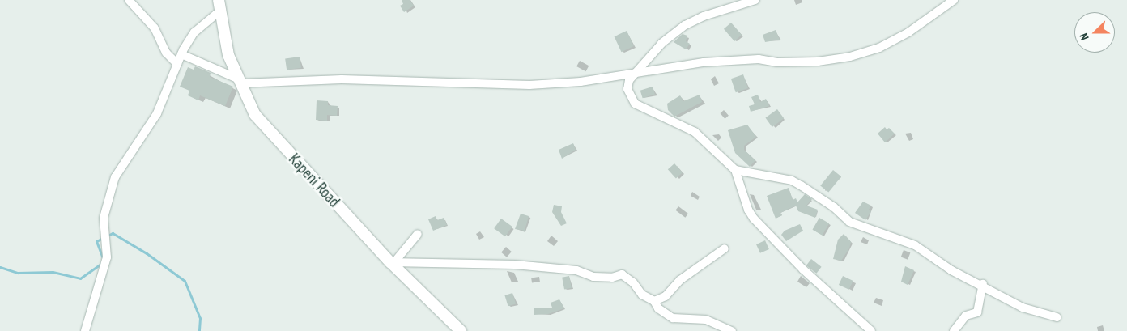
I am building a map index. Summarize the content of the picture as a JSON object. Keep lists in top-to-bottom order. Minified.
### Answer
{"streets":{"main road":["Kapeni Road"]},"north":"left"}
